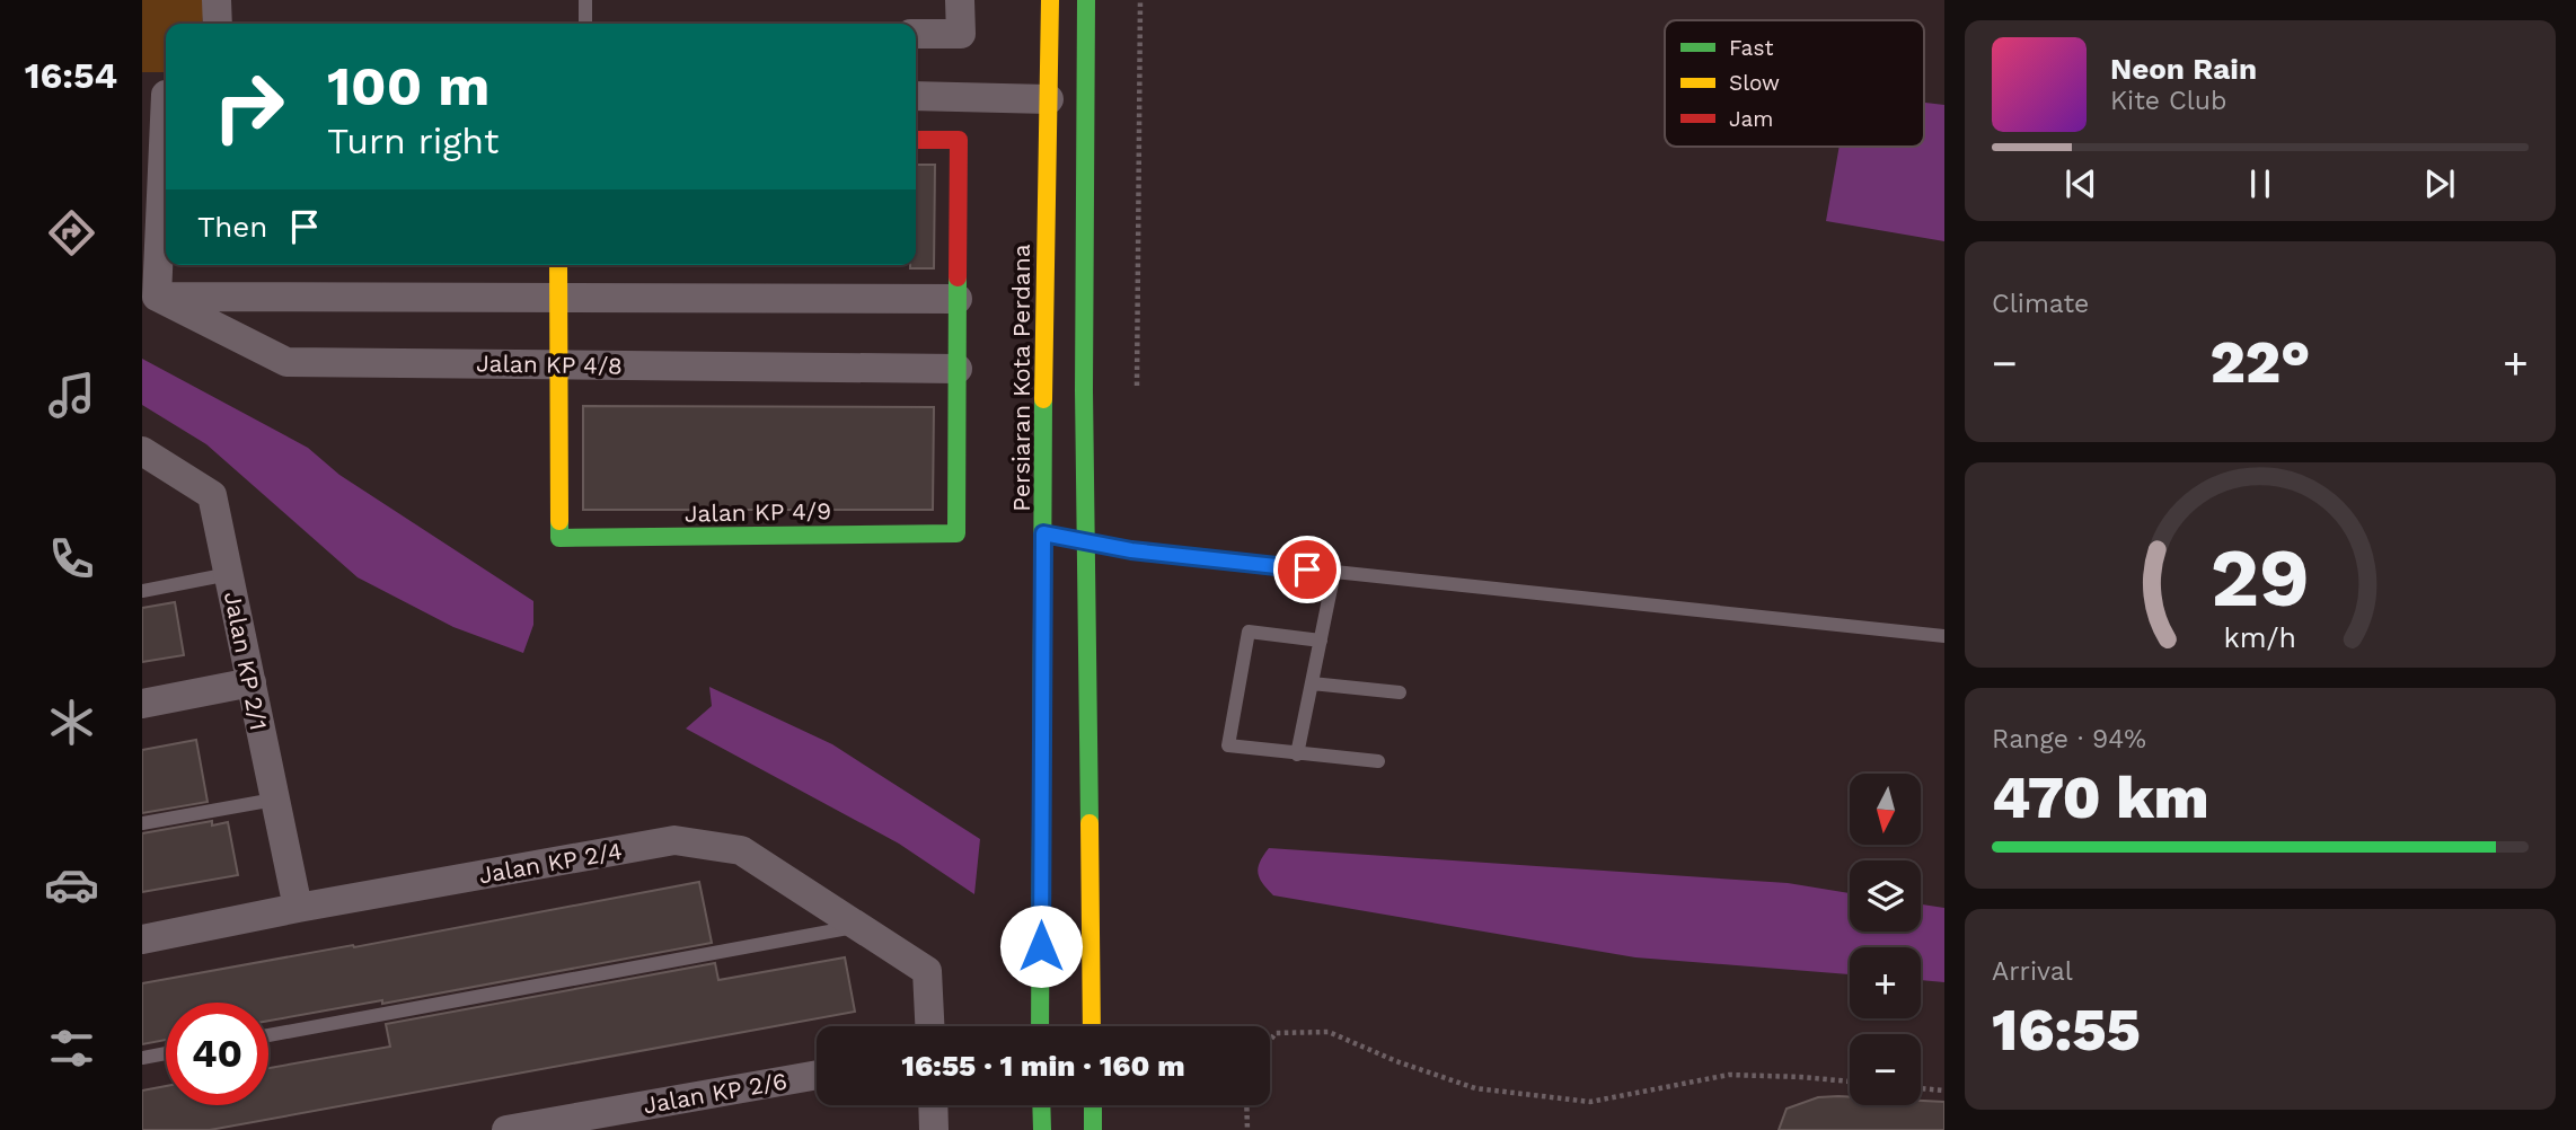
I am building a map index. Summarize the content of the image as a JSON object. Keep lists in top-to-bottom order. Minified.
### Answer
{"streets":{"street":["Jalan KP 4/8","Persiaran Kota Perdana","Jalan KP 4/9","Jalan KP 2/1","Jalan KP 2/4","Jalan KP 2/6"]},"crossings":[["Jalan KP 4/8","Jalan KP 4/9"],["Jalan KP 2/1","Jalan KP 2/4"]],"legend":["Fast","Slow","Jam"],"north":"bottom","page":{"tabs":"16:54","turn":["100 m","Turn right"],"song":["Neon Rain","Kite Club"],"then":"Then","tile":["Climate",["Range · 94%","470 km"],["Arrival","16:55"]],"heat":["−","22°","+"],"map_buttons":["+","−"],"limit":"40","trip":"16:55 · 1 min · 160 m","gauge":["29","km/h"]}}
